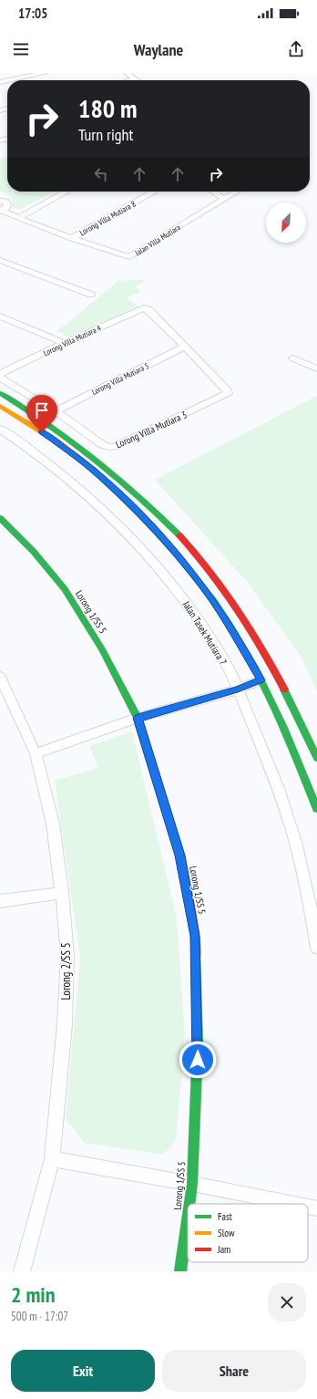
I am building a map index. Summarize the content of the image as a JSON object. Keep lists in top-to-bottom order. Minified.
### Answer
{"streets":{"street":["Lorong Villa Mutiara 8","Jalan Villa Mutiara","Lorong Villa Mutiara 4","Lorong Villa Mutiara 5","Lorong Villa Mutiara 3","Lorong 1/SS 5","Jalan Tasek Mutiara 7","Lorong 2/SS 5"]},"crossings":[["Lorong Villa Mutiara 8","Jalan Villa Mutiara"],["Lorong Villa Mutiara 4","Lorong Villa Mutiara 5"],["Lorong Villa Mutiara 4","Lorong Villa Mutiara 3"],["Lorong Villa Mutiara 5","Lorong Villa Mutiara 3"]],"legend":["Fast","Slow","Jam"],"north":"bottom left","page":{"status":"17:05","header":"Waylane","turn":["180 m","Turn right"],"heading":["2 min","500 m · 17:07"],"buttons":["Exit","Share"]}}
